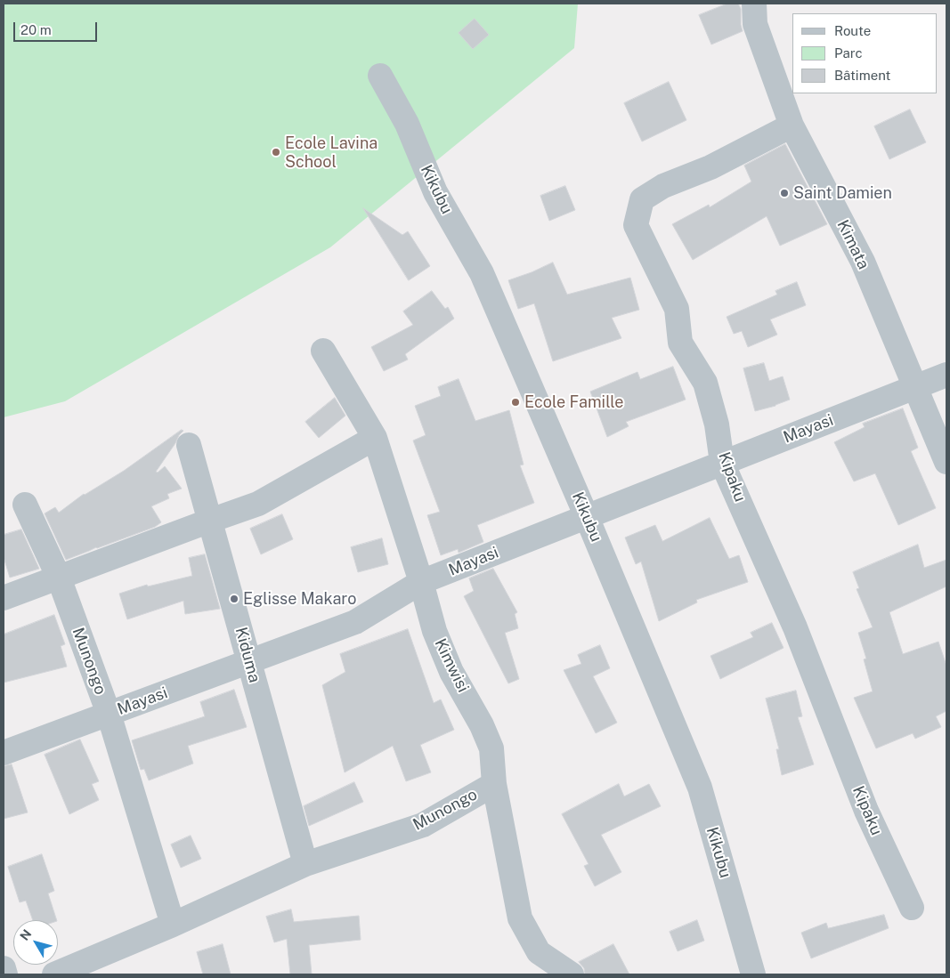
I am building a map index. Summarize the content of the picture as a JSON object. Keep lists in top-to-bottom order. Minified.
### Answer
{"streets":{"street":["Kikubu","Kimata","Mayasi","Kipaku","Kiduma","Munongo","Kimwisi"]},"crossings":[["Kikubu","Mayasi"],["Kimata","Mayasi"],["Kimata","Kipaku"],["Mayasi","Kipaku"],["Mayasi","Kiduma"],["Mayasi","Munongo"],["Mayasi","Kimwisi"],["Kiduma","Munongo"],["Munongo","Kimwisi"]],"places":["Ecole Lavina School","Saint Damien","Ecole Famille","Eglisse Makaro"],"legend":["Route","Parc","Bâtiment"],"scale_bar":"20 m","north":"top left"}
